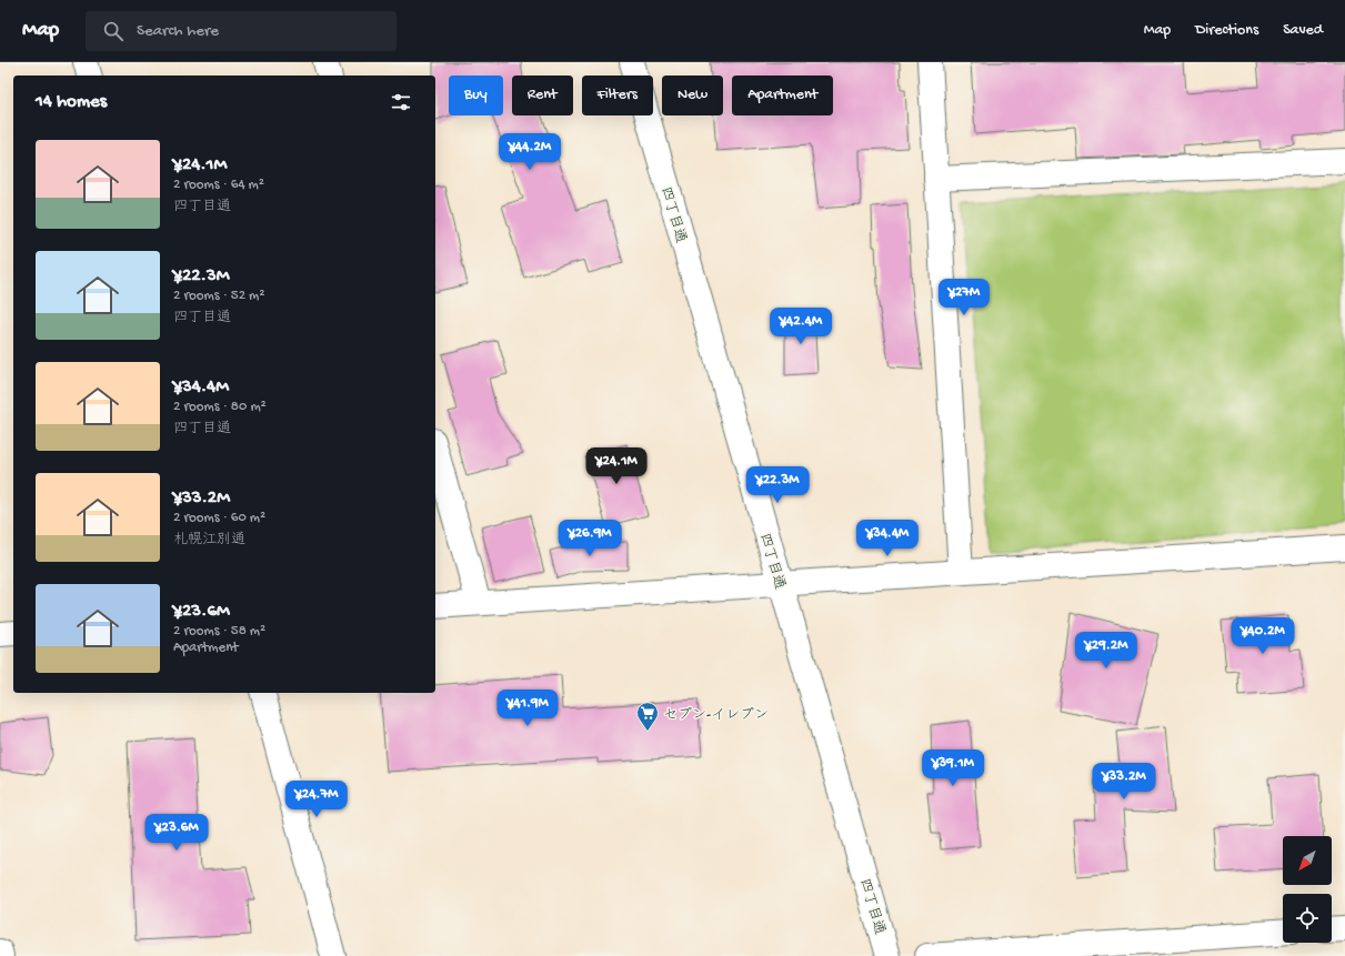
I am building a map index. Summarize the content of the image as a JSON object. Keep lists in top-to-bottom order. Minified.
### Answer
{"streets":{"main road":["四丁目通"]},"places":{"supermarket":["セブン-イレブン"]},"north":"bottom left","page":{"header":"Map","search":"Search here","nav":["Map","Directions","Saved"],"chip":["Buy","Rent","Filters","New","Apartment"],"heading":"14 homes","list":[{"name":"¥24.1M","note":"2 rooms · 64 m² · 四丁目通"},{"name":"¥22.3M","note":"2 rooms · 52 m² · 四丁目通"},{"name":"¥34.4M","note":"2 rooms · 80 m² · 四丁目通"},{"name":"¥33.2M","note":"2 rooms · 60 m² · 札幌江別通"},{"name":"¥23.6M","note":"2 rooms · 58 m² · Apartment"}],"price":["¥44.2M","¥27M","¥42.4M","¥24.1M","¥22.3M","¥26.9M","¥34.4M","¥40.2M","¥29.2M","¥41.9M","¥39.1M","¥33.2M","¥24.7M","¥23.6M"]}}
